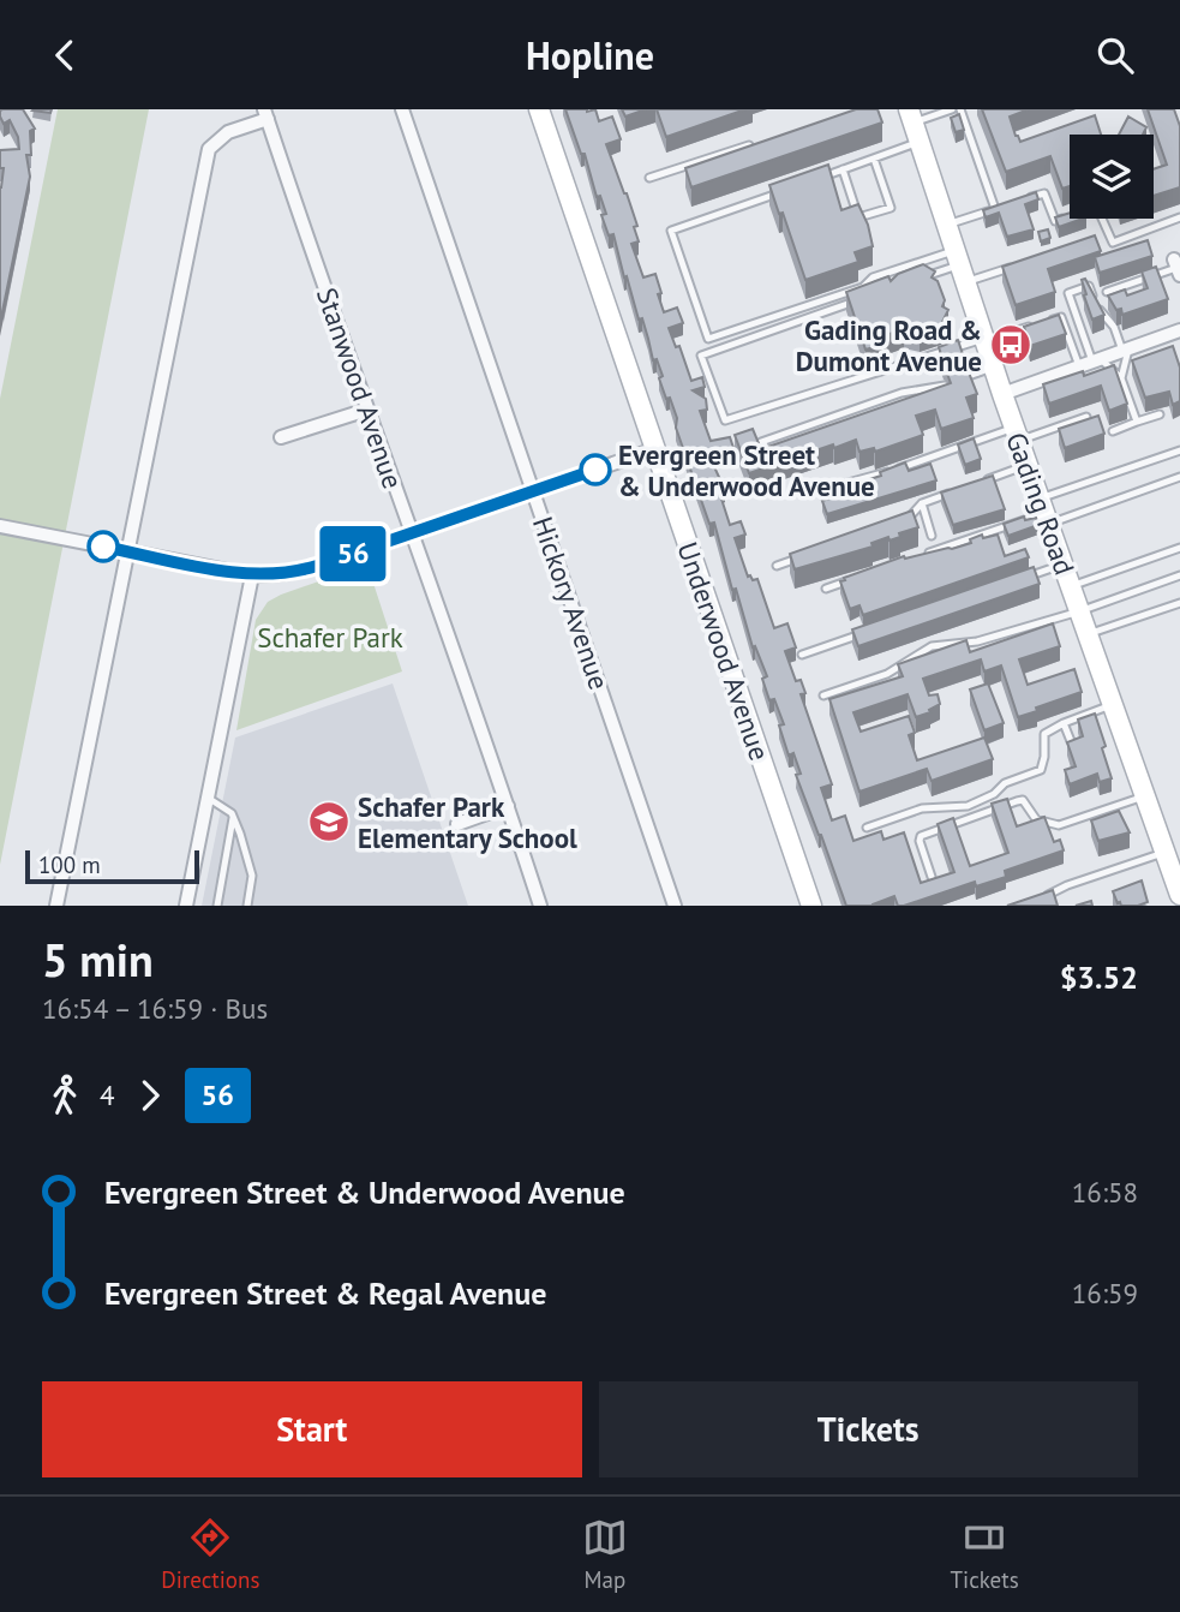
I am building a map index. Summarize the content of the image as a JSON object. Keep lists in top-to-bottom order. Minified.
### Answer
{"streets":{"street":["Stanwood Avenue","Gading Road","Hickory Avenue","Underwood Avenue"]},"parks":["Schafer Park"],"places":{"bus stop":["Gading Road & Dumont Avenue"],"other":["Evergreen Street & Underwood Avenue"],"school or university":["Schafer Park Elementary School"]},"lines":["bus line 56"],"scale_bar":"100 m","page":{"header":"Hopline","on_map":"56","scale":"100 m","heading":["5 min","16:54 – 16:59 · Bus","$3.52"],"legs":["4","56"],"list":[{"name":"Evergreen Street & Underwood Avenue","value":"16:58"},{"name":"Evergreen Street & Regal Avenue","value":"16:59"}],"buttons":["Start","Tickets"],"tabs":["Directions","Map","Tickets"]}}
